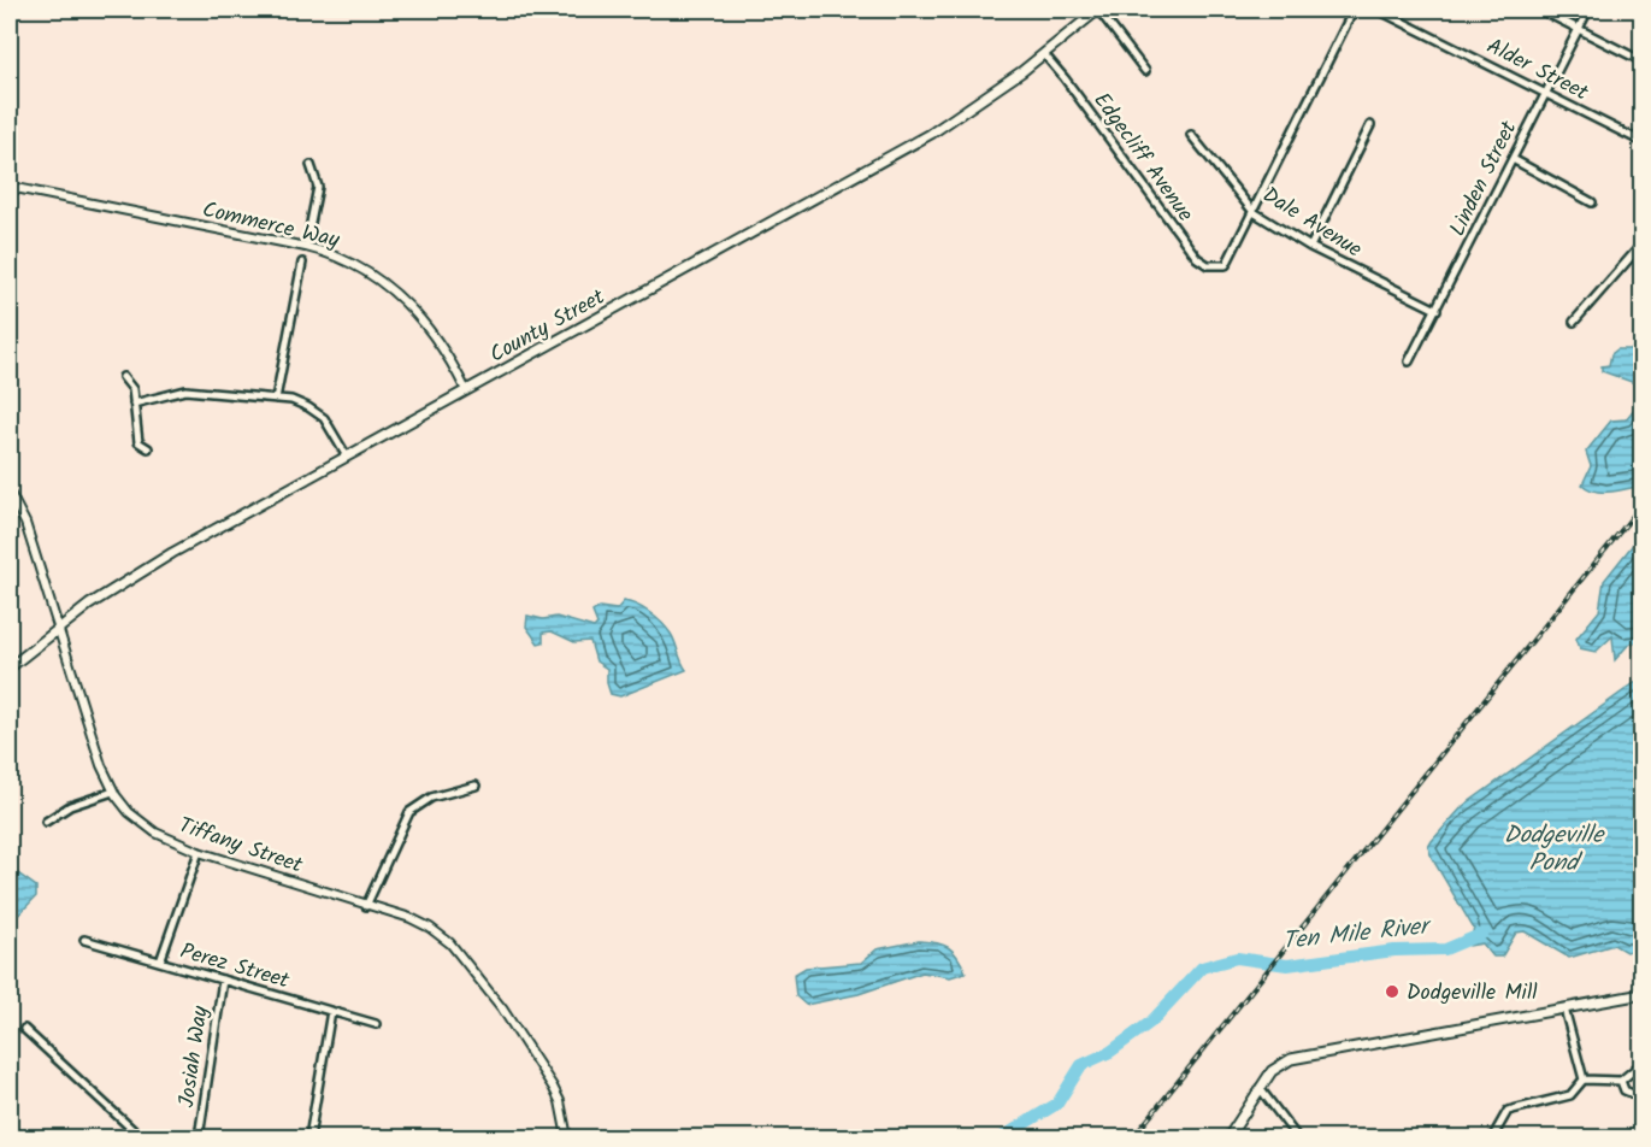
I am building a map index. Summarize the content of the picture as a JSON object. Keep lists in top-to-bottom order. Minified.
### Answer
{"streets":{"main road":["County Street"],"street":["Alder Street","Edgecliff Avenue","Linden Street","Dale Avenue","Commerce Way","Tiffany Street","Perez Street","Josiah Way"]},"crossings":[["Alder Street","Linden Street"],["Edgecliff Avenue","Dale Avenue"],["Edgecliff Avenue","County Street"],["Linden Street","Dale Avenue"],["Commerce Way","County Street"],["County Street","Tiffany Street"],["Perez Street","Josiah Way"]],"water":["Dodgeville Pond","Ten Mile River"],"places":["Dodgeville Mill"]}
